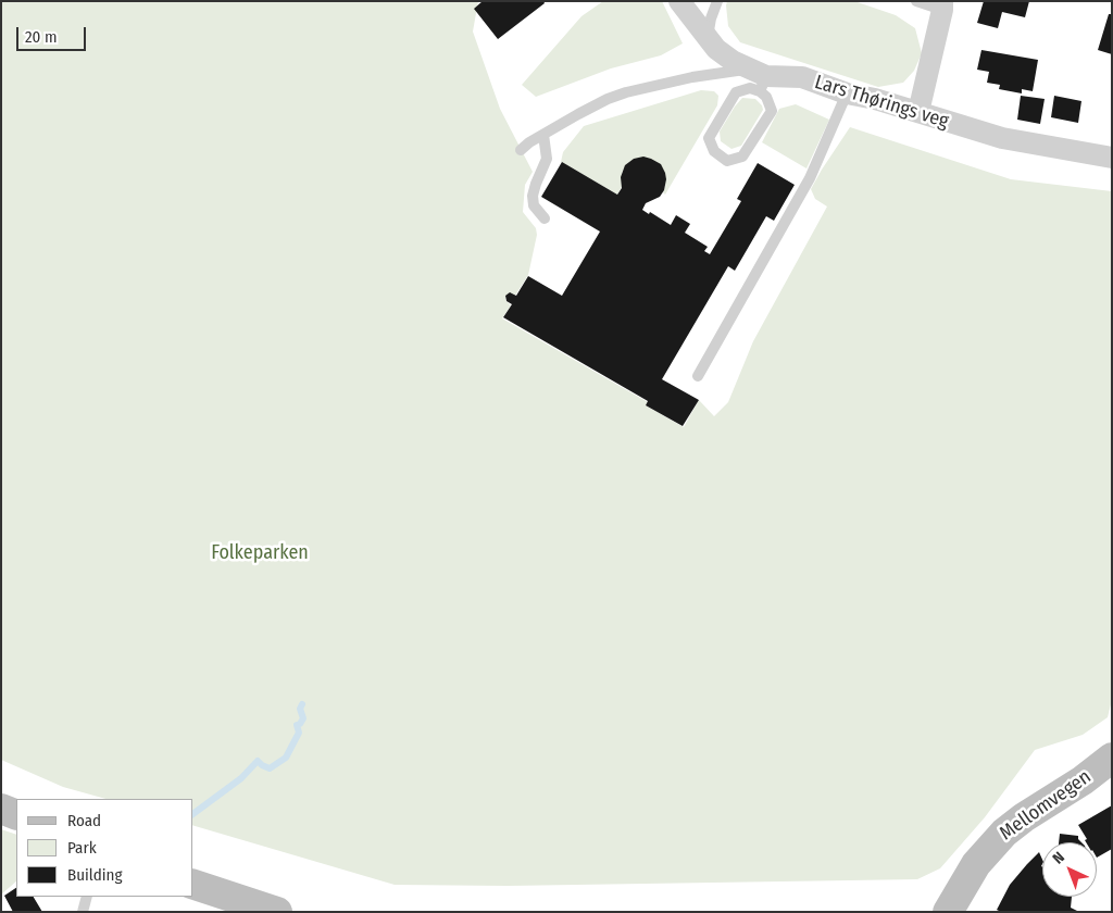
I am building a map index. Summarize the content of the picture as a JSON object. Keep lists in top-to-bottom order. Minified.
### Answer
{"streets":{"street":["Lars Thørings veg","Mellomvegen"]},"parks":["Folkeparken"],"legend":["Road","Park","Building"],"scale_bar":"20 m","north":"top left"}
